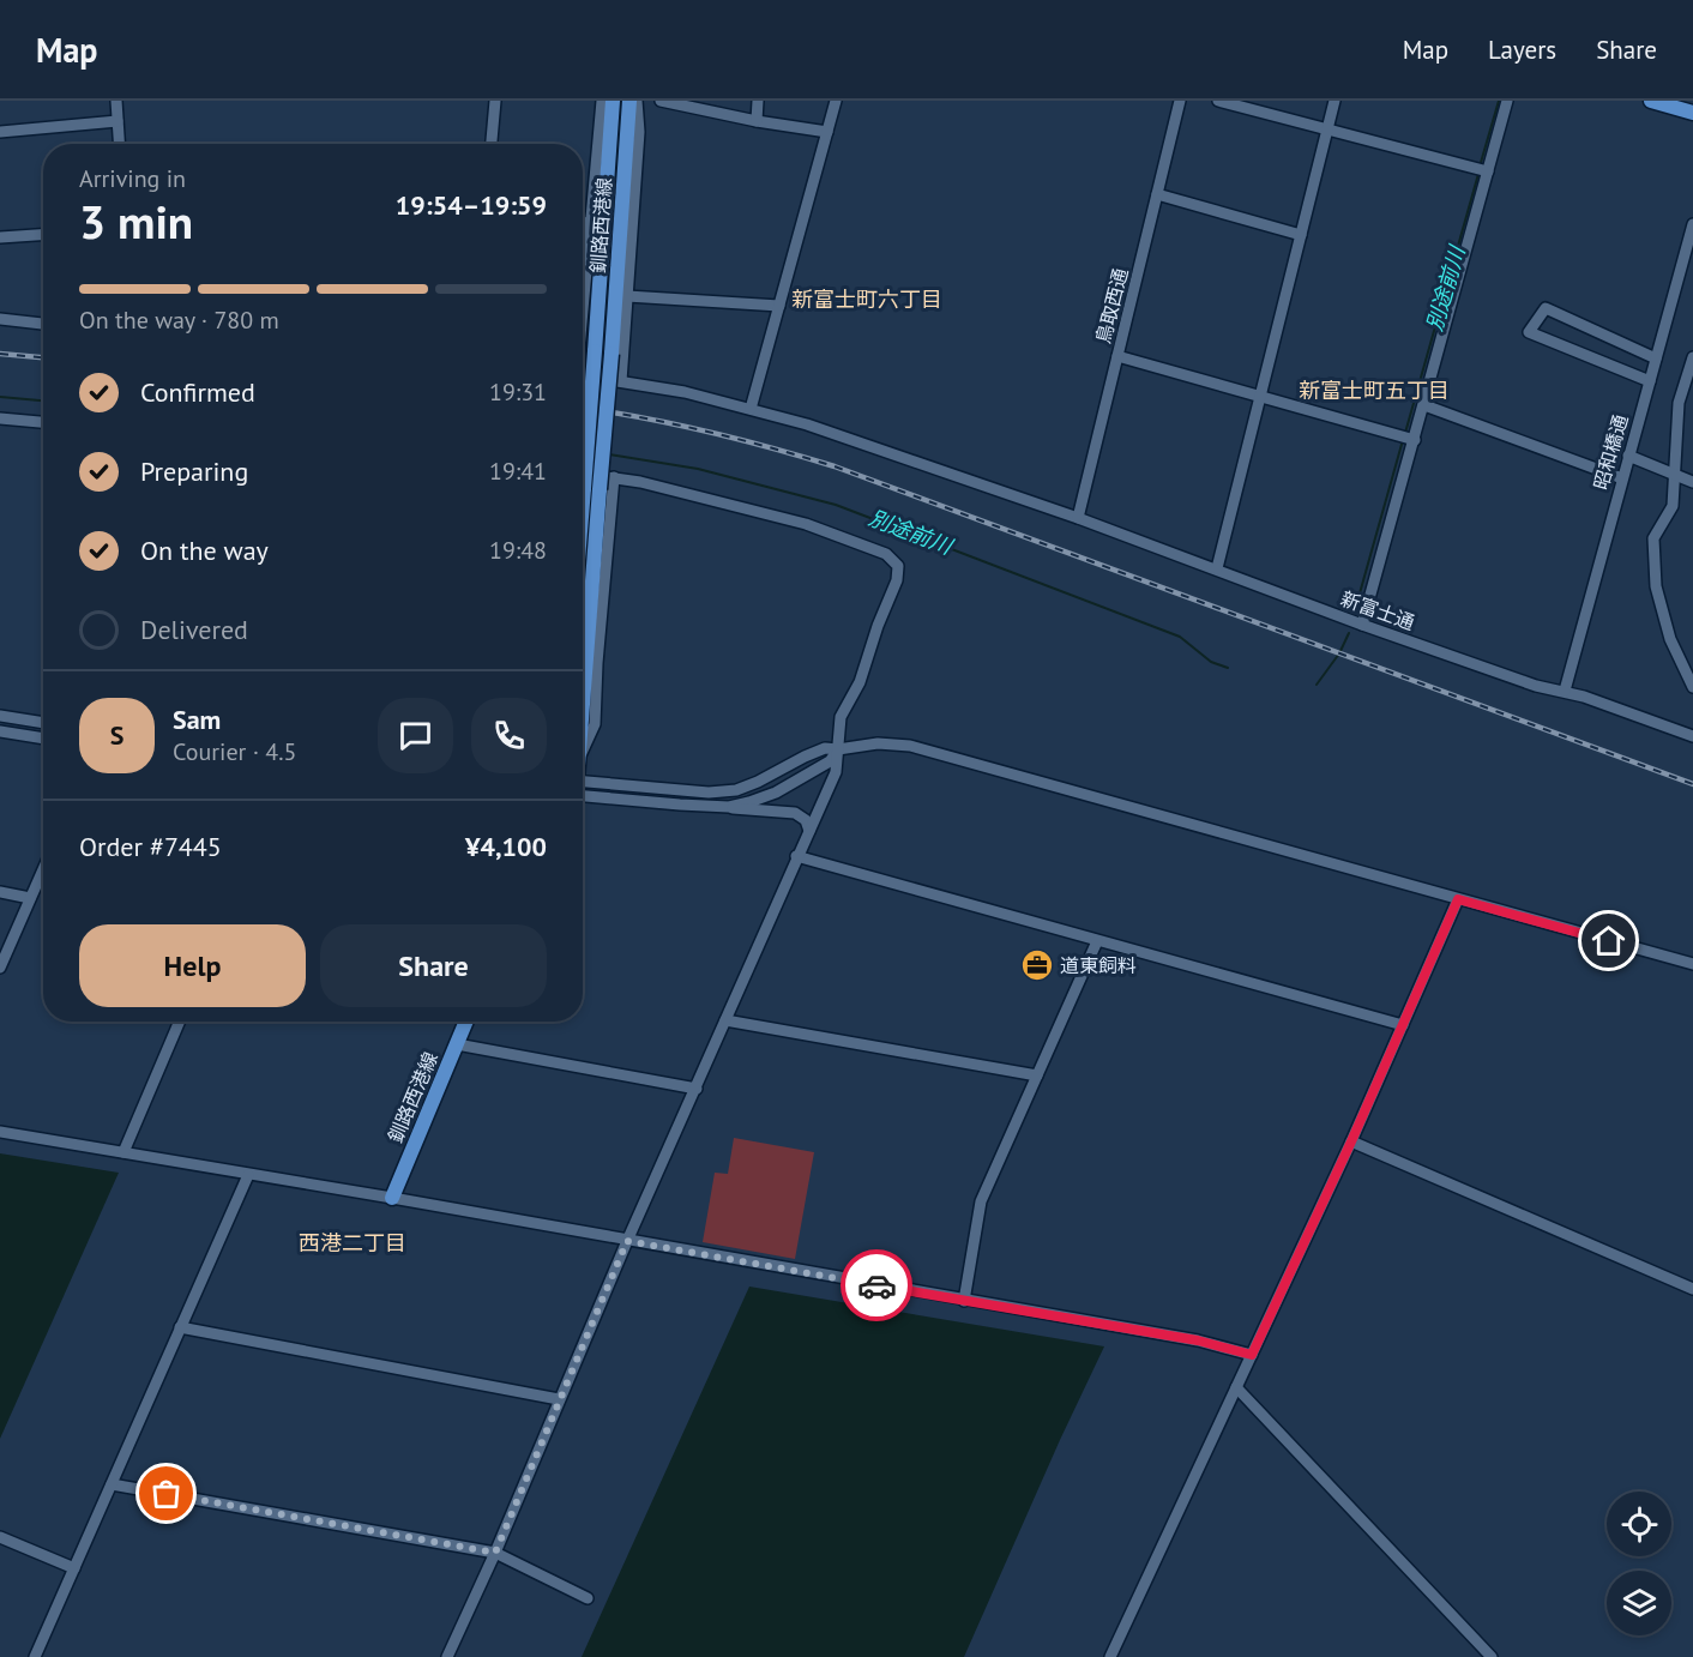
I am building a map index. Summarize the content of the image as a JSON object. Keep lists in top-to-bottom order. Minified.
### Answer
{"streets":{"main road":["釧路西港線"],"street":["鳥取西通","昭和橋通","新富士通"]},"crossings":[["鳥取西通","新富士通"],["昭和橋通","新富士通"]],"districts":["新富士町六丁目","新富士町五丁目","西港二丁目"],"water":["別途前川"],"places":{"office":["道東飼料"]},"page":{"header":"Map","nav":["Map","Layers","Share"],"heading":["3 min","Arriving in","19:54–19:59"],"panel":["Sam","Courier · 4.5","Order #7445","¥4,100"],"bar":"On the way · 780 m","list":[["Confirmed","19:31"],["Preparing","19:41"],["On the way","19:48"],"Delivered"],"round":"S","buttons":["Help","Share"]}}
